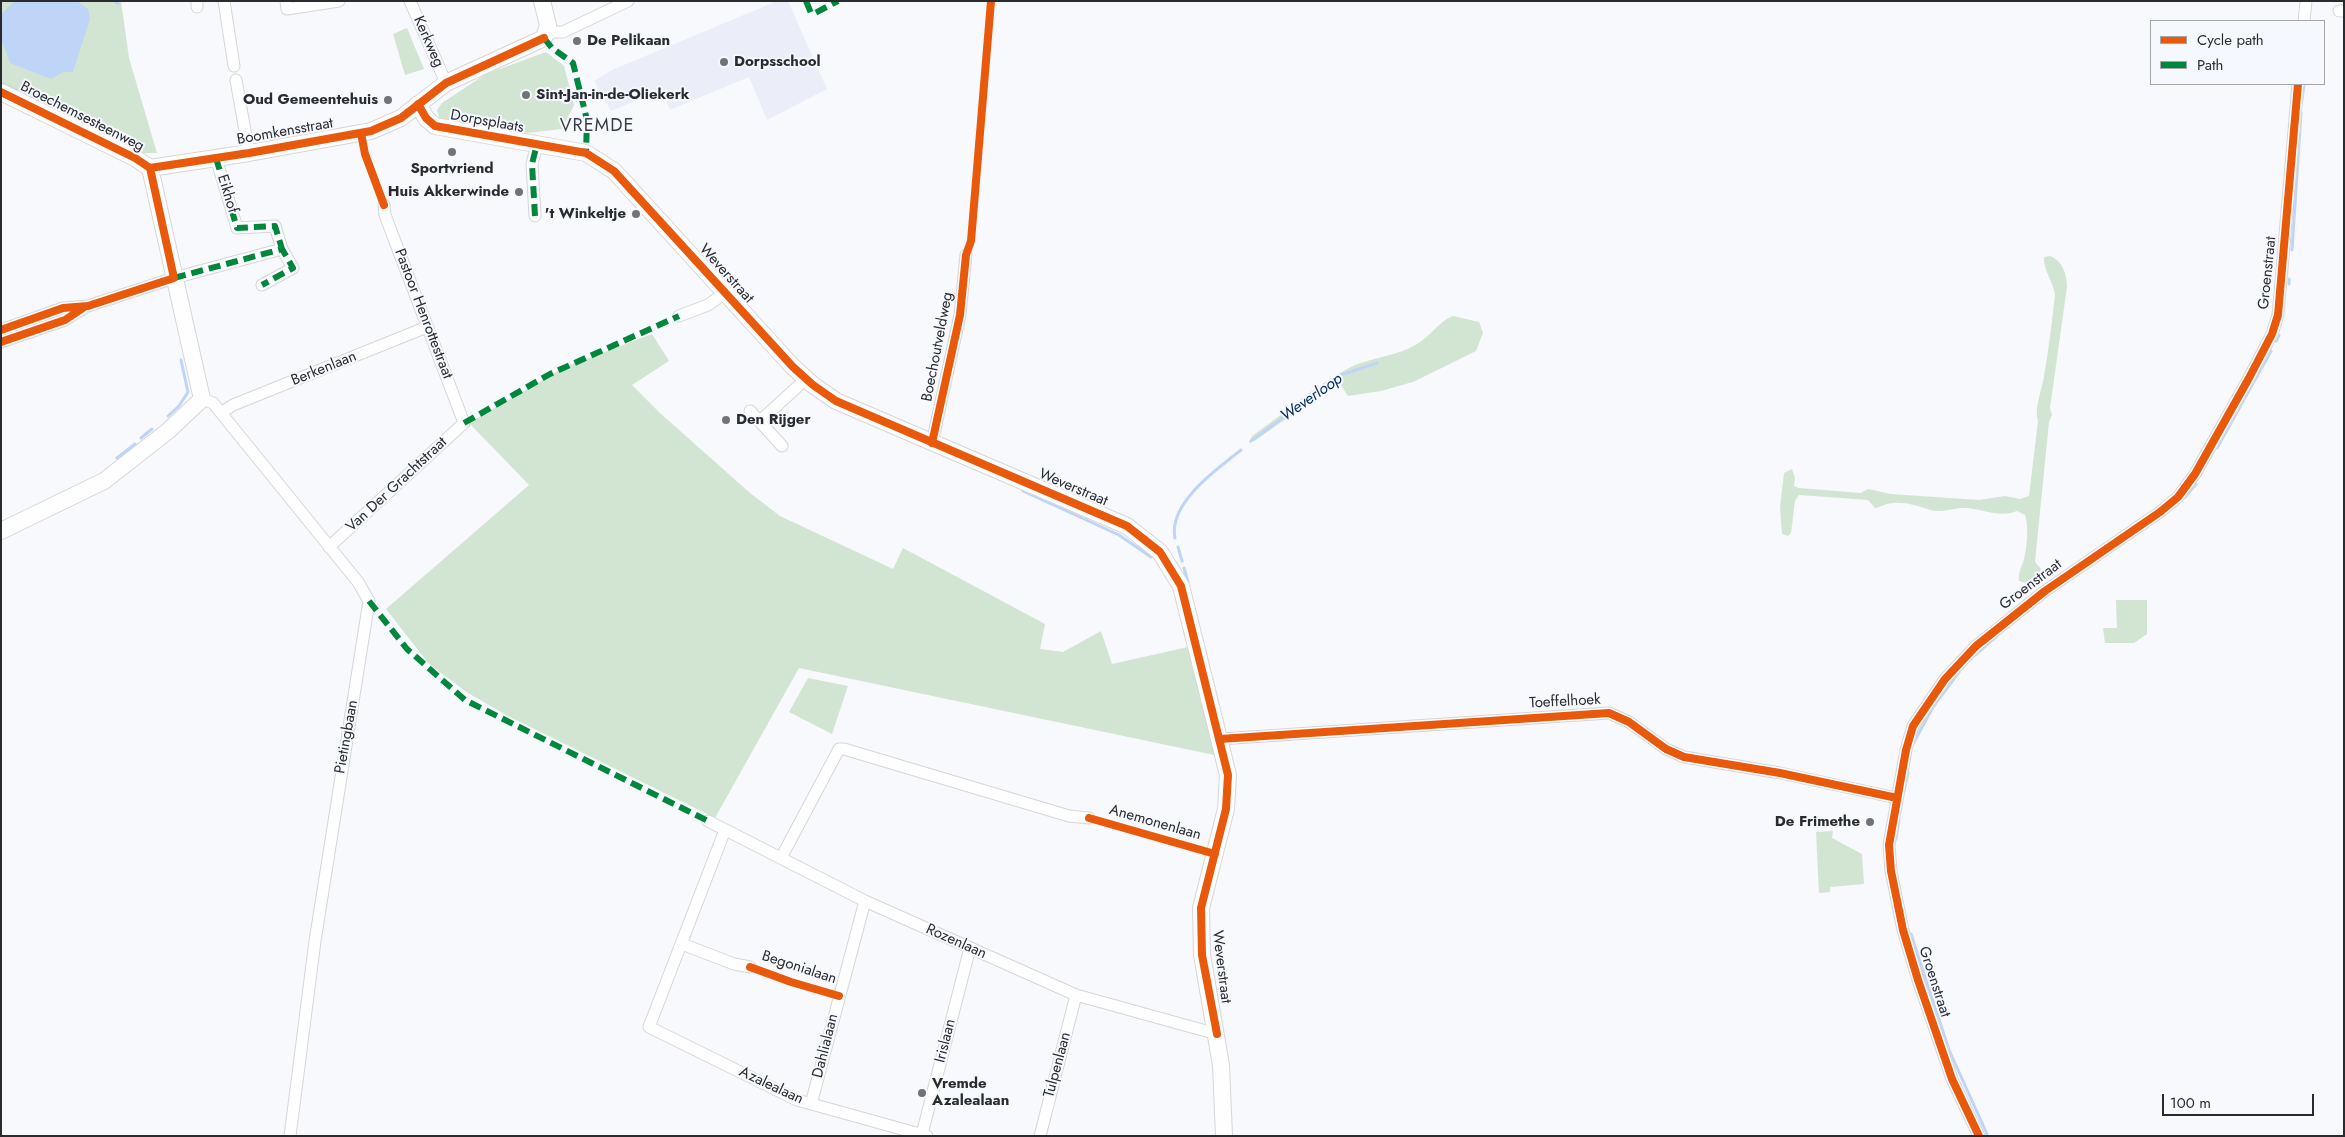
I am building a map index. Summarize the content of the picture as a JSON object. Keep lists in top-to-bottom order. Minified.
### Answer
{"streets":{"street":["Kerkweg","Broechemsesteenweg","Dorpsplaats","Boomkensstraat","Eikhof","Groenstraat","Weverstraat","Pastoor Henrottestraat","Boechoutveldweg","Berkenlaan","Van Der Grachtstraat","Toeffelhoek","Pietingbaan","Anemonenlaan","Rozenlaan","Begonialaan","Irislaan","Dahlialaan","Tulpenlaan","Azalealaan"]},"crossings":[["Broechemsesteenweg","Boomkensstraat"],["Dorpsplaats","Boomkensstraat"],["Dorpsplaats","Weverstraat"],["Boomkensstraat","Eikhof"],["Groenstraat","Toeffelhoek"],["Weverstraat","Boechoutveldweg"],["Weverstraat","Toeffelhoek"],["Weverstraat","Rozenlaan"],["Pastoor Henrottestraat","Berkenlaan"],["Pastoor Henrottestraat","Van Der Grachtstraat"],["Berkenlaan","Pietingbaan"],["Van Der Grachtstraat","Pietingbaan"],["Anemonenlaan","Rozenlaan"],["Rozenlaan","Irislaan"],["Rozenlaan","Dahlialaan"],["Rozenlaan","Tulpenlaan"],["Begonialaan","Azalealaan"],["Irislaan","Azalealaan"],["Dahlialaan","Azalealaan"]],"districts":["VREMDE"],"water":["Weverloop"],"places":["De Pelikaan","Dorpsschool","Sint-Jan-in-de-Oliekerk","Oud Gemeentehuis","Sportvriend","Huis Akkerwinde","'t Winkeltje","Den Rijger","De Frimethe","Vremde Azalealaan"],"legend":["Cycle path","Path"],"scale_bar":"100 m"}
